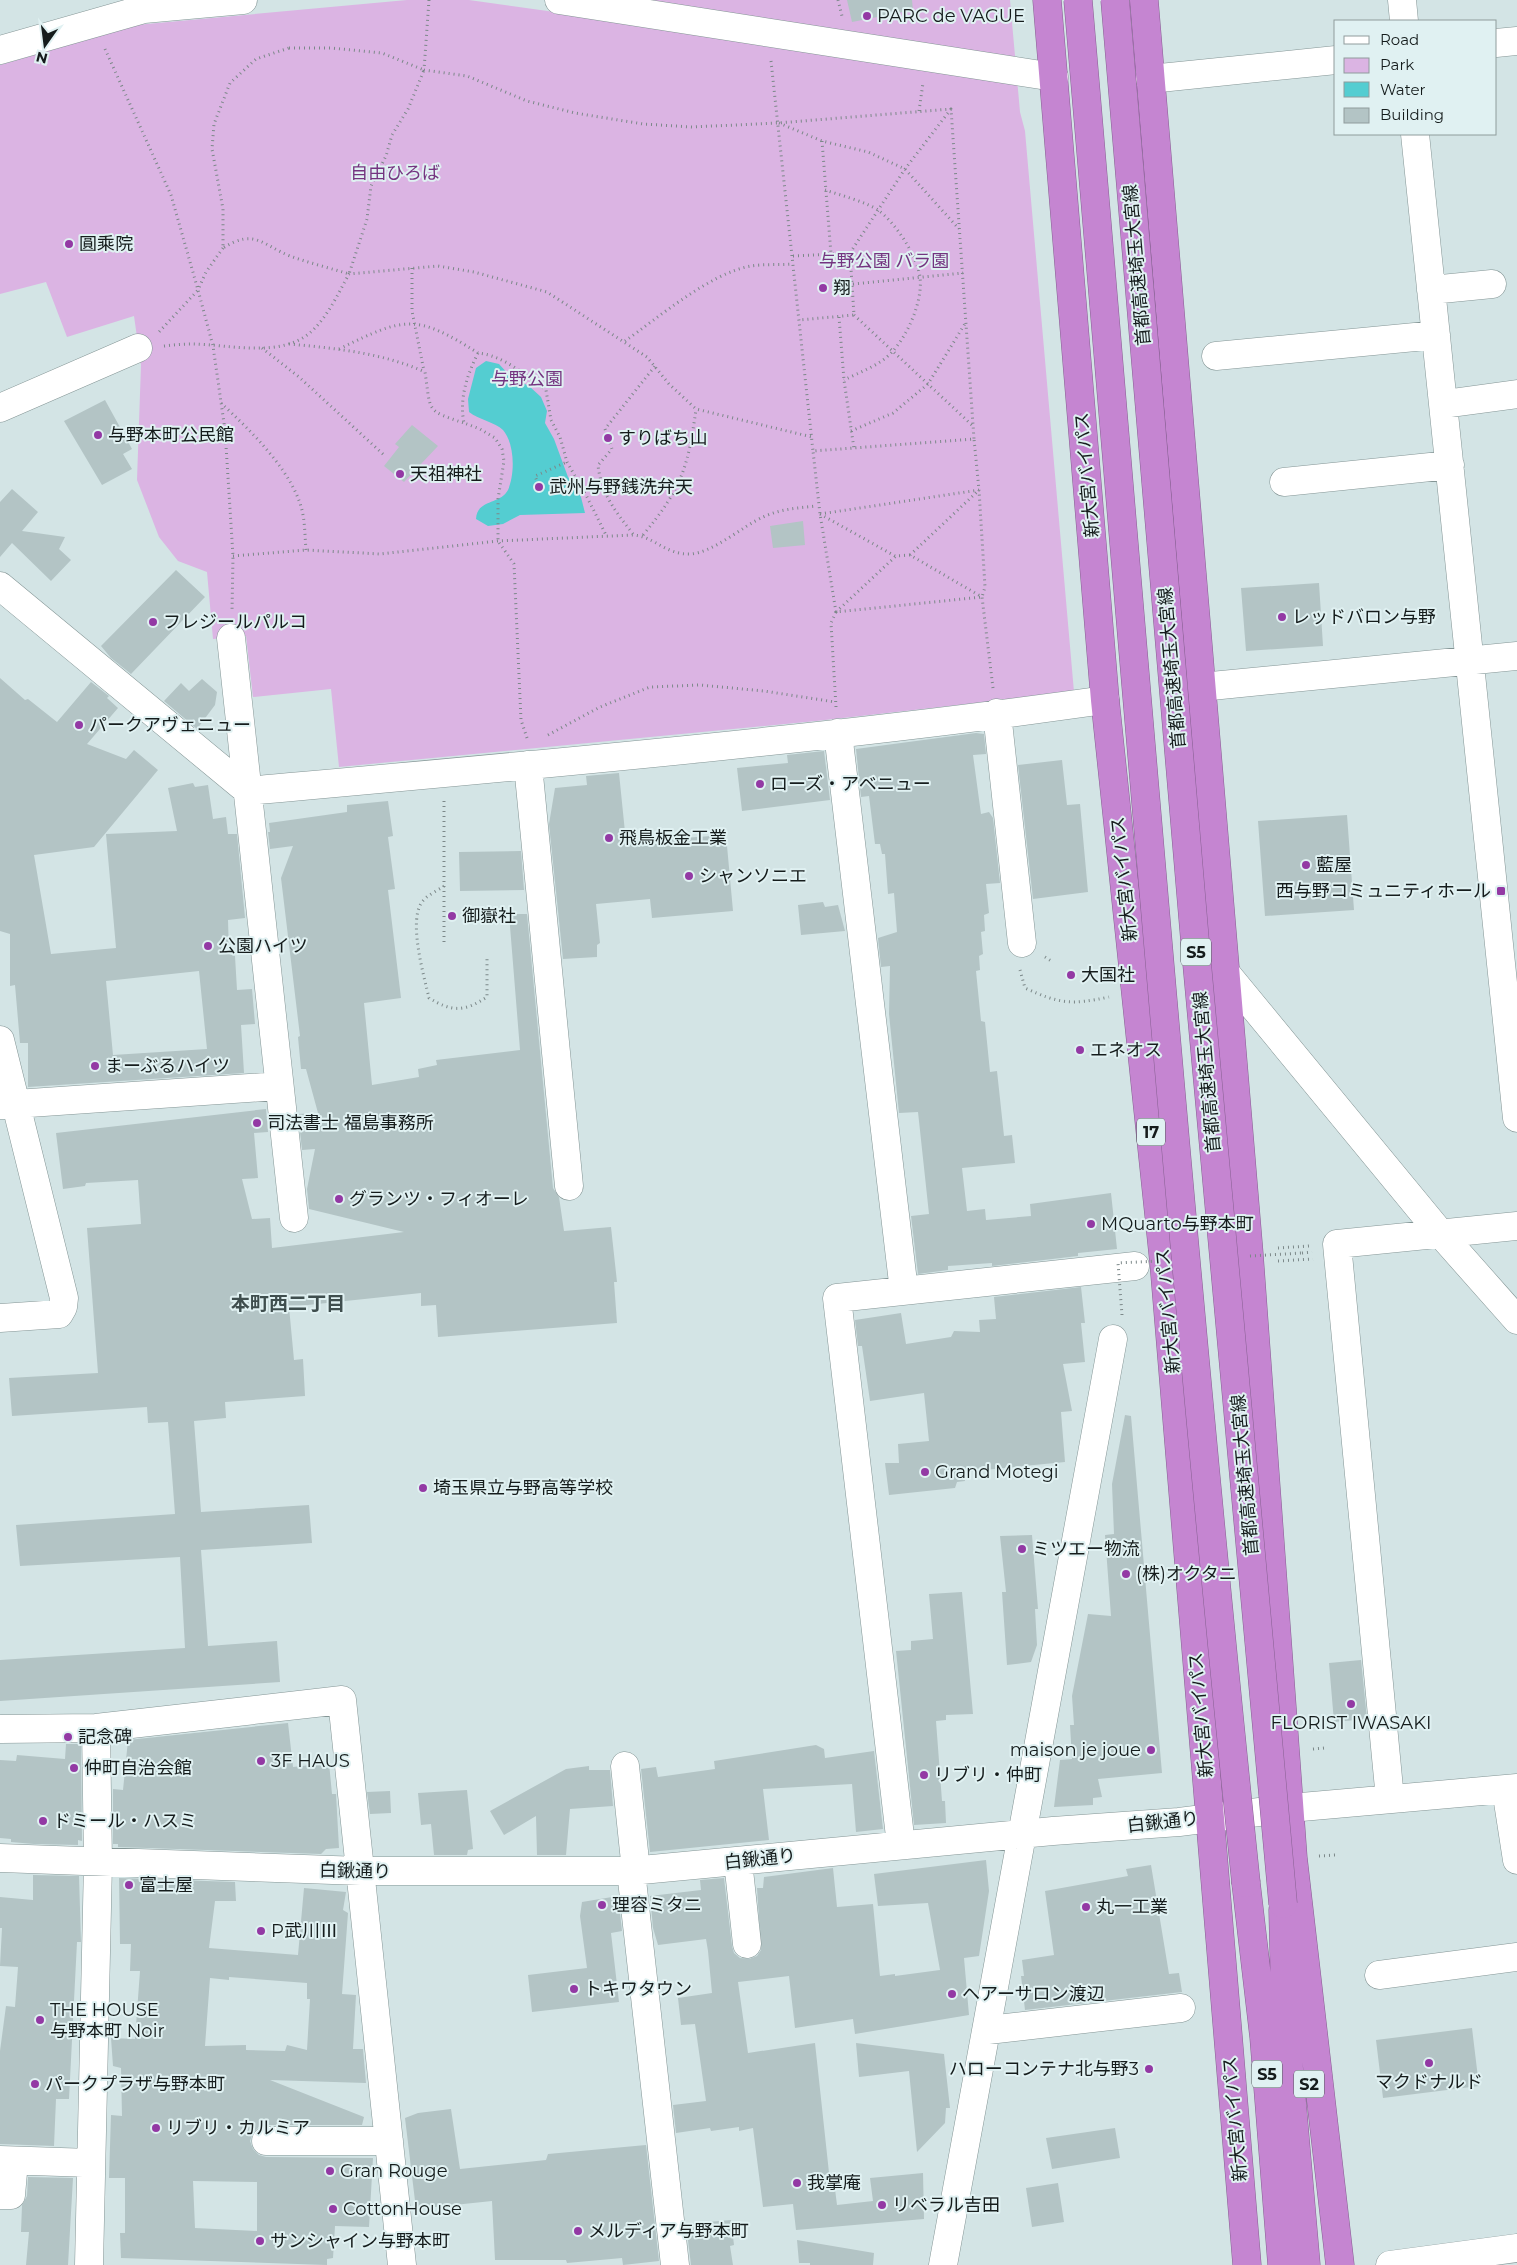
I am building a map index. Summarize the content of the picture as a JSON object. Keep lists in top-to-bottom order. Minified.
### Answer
{"streets":{"highway":["首都高速埼玉大宮線","新大宮バイパス","S5","17","S2"],"street":["白鍬通り"]},"crossings":[["首都高速埼玉大宮線","S5"],["首都高速埼玉大宮線","S2"],["新大宮バイパス","白鍬通り"]],"districts":["本町西二丁目"],"parks":["自由ひろば","与野公園 バラ園","与野公園"],"places":{"other":["PARC de VAGUE","圓乘院","翔","与野本町公民館","すりばち山","天祖神社","武州与野銭洗弁天","レッドバロン与野","フレジールパルコ","パークアヴェニュー","ローズ・アベニュー","飛鳥板金工業","藍屋","シャンソニエ","御嶽社","公園ハイツ","大国社","エネオス","まーぶるハイツ","司法書士 福島事務所","グランツ・フィオーレ","MQuarto与野本町","Grand Motegi","埼玉県立与野高等学校","ミツエー物流","(株)オクタニ","FLORIST IWASAKI","記念碑","maison je joue","3F HAUS","仲町自治会館","リブリ・仲町","ドミール・ハスミ","富士屋","理容ミタニ","丸一工業","P武川Ⅲ","トキワタウン","ヘアーサロン渡辺","THE HOUSE 与野本町 Noir","マクドナルド","ハローコンテナ北与野3","パークプラザ与野本町","リブリ・カルミア","Gran Rouge","我掌庵","リベラル吉田","CottonHouse","メルディア与野本町","サンシャイン与野本町"],"transit":["西与野コミュニティホール"]},"legend":["Road","Park","Water","Building"],"north":"bottom"}
